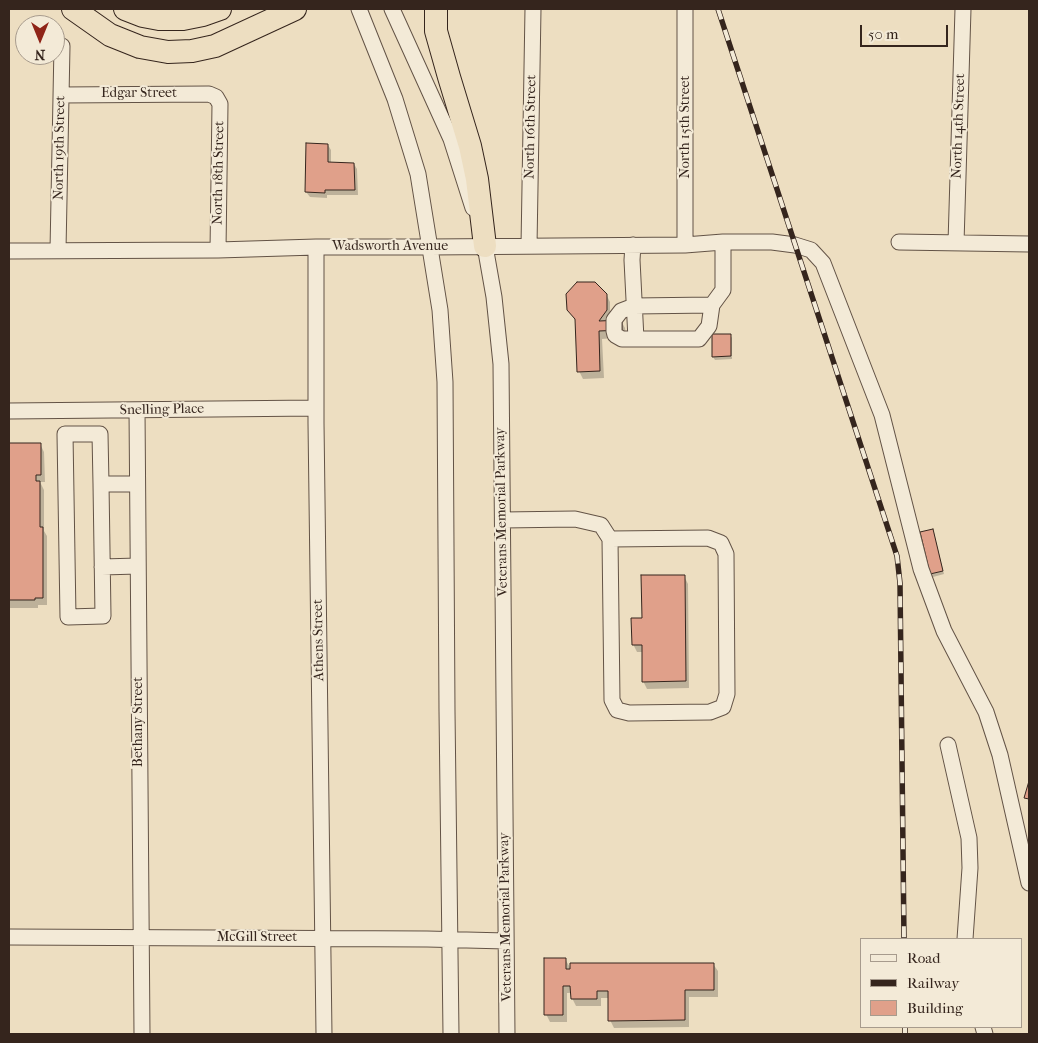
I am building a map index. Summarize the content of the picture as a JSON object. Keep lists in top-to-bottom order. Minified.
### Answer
{"streets":{"street":["Edgar Street","North 14th Street","North 16th Street","North 15th Street","North 19th Street","North 18th Street","Wadsworth Avenue","Snelling Place","Veterans Memorial Parkway","Athens Street","Bethany Street","McGill Street"]},"crossings":[["Edgar Street","North 19th Street"],["Edgar Street","North 18th Street"],["North 16th Street","Wadsworth Avenue"],["North 15th Street","Wadsworth Avenue"],["North 19th Street","Wadsworth Avenue"],["North 18th Street","Wadsworth Avenue"],["Wadsworth Avenue","Veterans Memorial Parkway"],["Wadsworth Avenue","Athens Street"],["Snelling Place","Athens Street"],["Snelling Place","Bethany Street"],["Veterans Memorial Parkway","McGill Street"],["Athens Street","McGill Street"],["Bethany Street","McGill Street"]],"legend":["Road","Railway","Building"],"scale_bar":"50 m","north":"bottom"}
